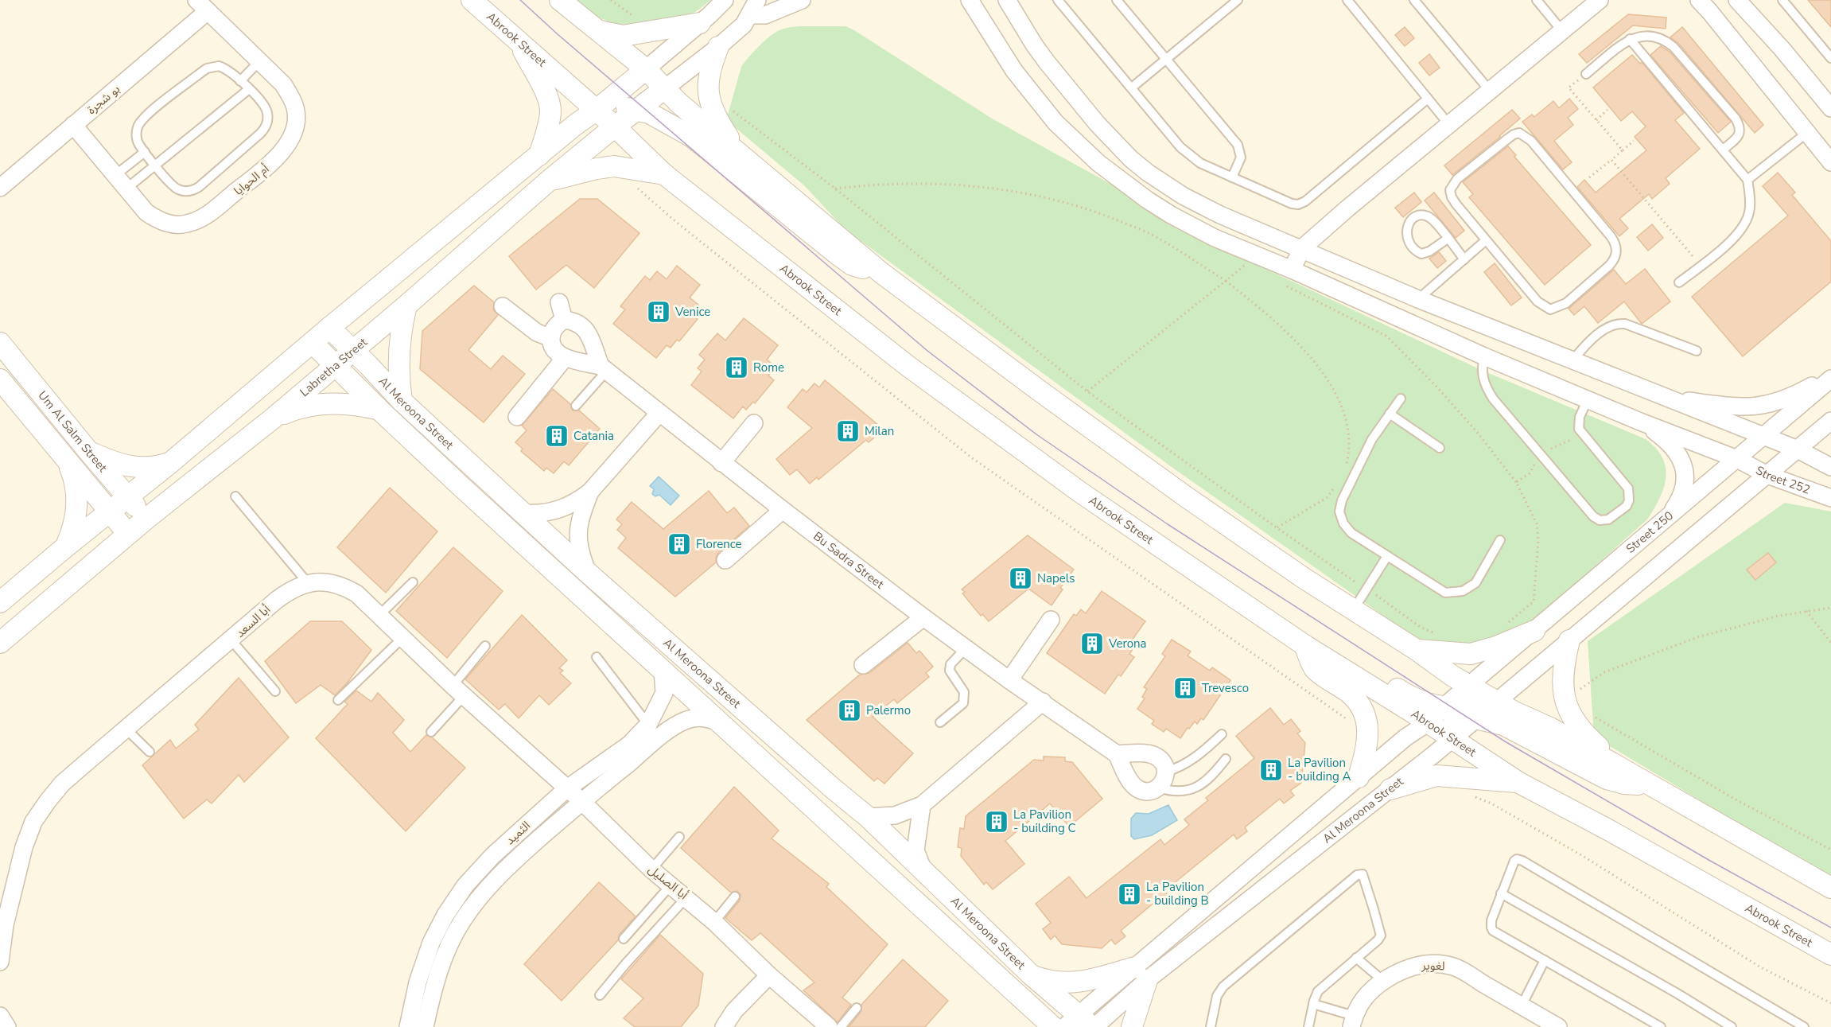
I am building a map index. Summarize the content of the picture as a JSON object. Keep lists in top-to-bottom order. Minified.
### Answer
{"streets":{"street":["Abrook Street","بو شجرة","أم الحوايا","Labretha Street","Al Meroona Street","Um Al Salm Street","Street 252","Street 250","Bu Sadra Street","أبا السعد","الثميد","أبا الصليل","لغوير"]},"crossings":[["Abrook Street","Labretha Street"],["Abrook Street","Al Meroona Street"],["بو شجرة","أم الحوايا"],["Labretha Street","Al Meroona Street"],["Labretha Street","Um Al Salm Street"],["Al Meroona Street","Street 250"],["Al Meroona Street","الثميد"],["Street 252","Street 250"],["أبا السعد","الثميد"],["أبا السعد","أبا الصليل"],["الثميد","أبا الصليل"]],"places":{"building":["Venice","Rome","Milan","Catania","Florence","Napels","Verona","Trevesco","Palermo","La Pavilion - building A","La Pavilion - building C","La Pavilion - building B"]}}
